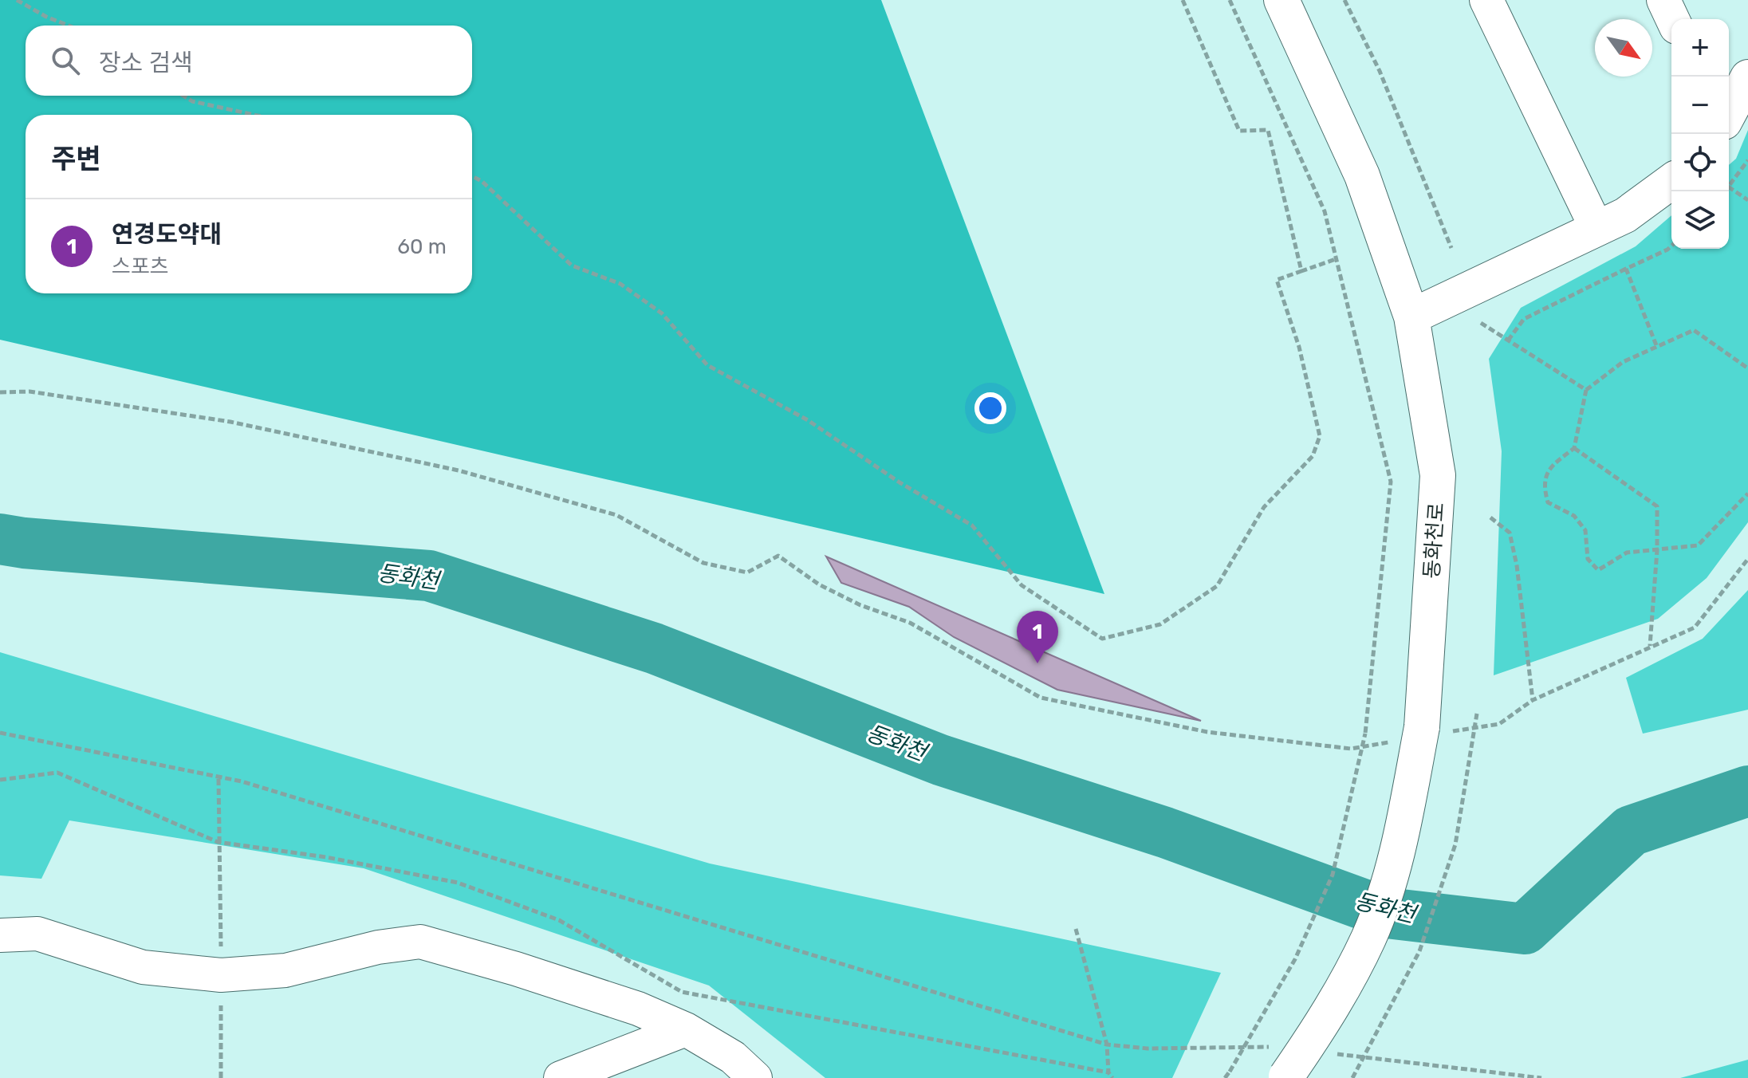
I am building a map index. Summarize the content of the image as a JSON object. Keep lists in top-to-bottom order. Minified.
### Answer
{"streets":{"main road":["동화천로"]},"water":["동화천"],"north":"bottom right","page":{"map_buttons":["+","−"],"search":"장소 검색","heading":"주변","list":[{"mark":"1","name":"연경도약대","note":"스포츠","value":"60 m"}],"pins":"1"}}
